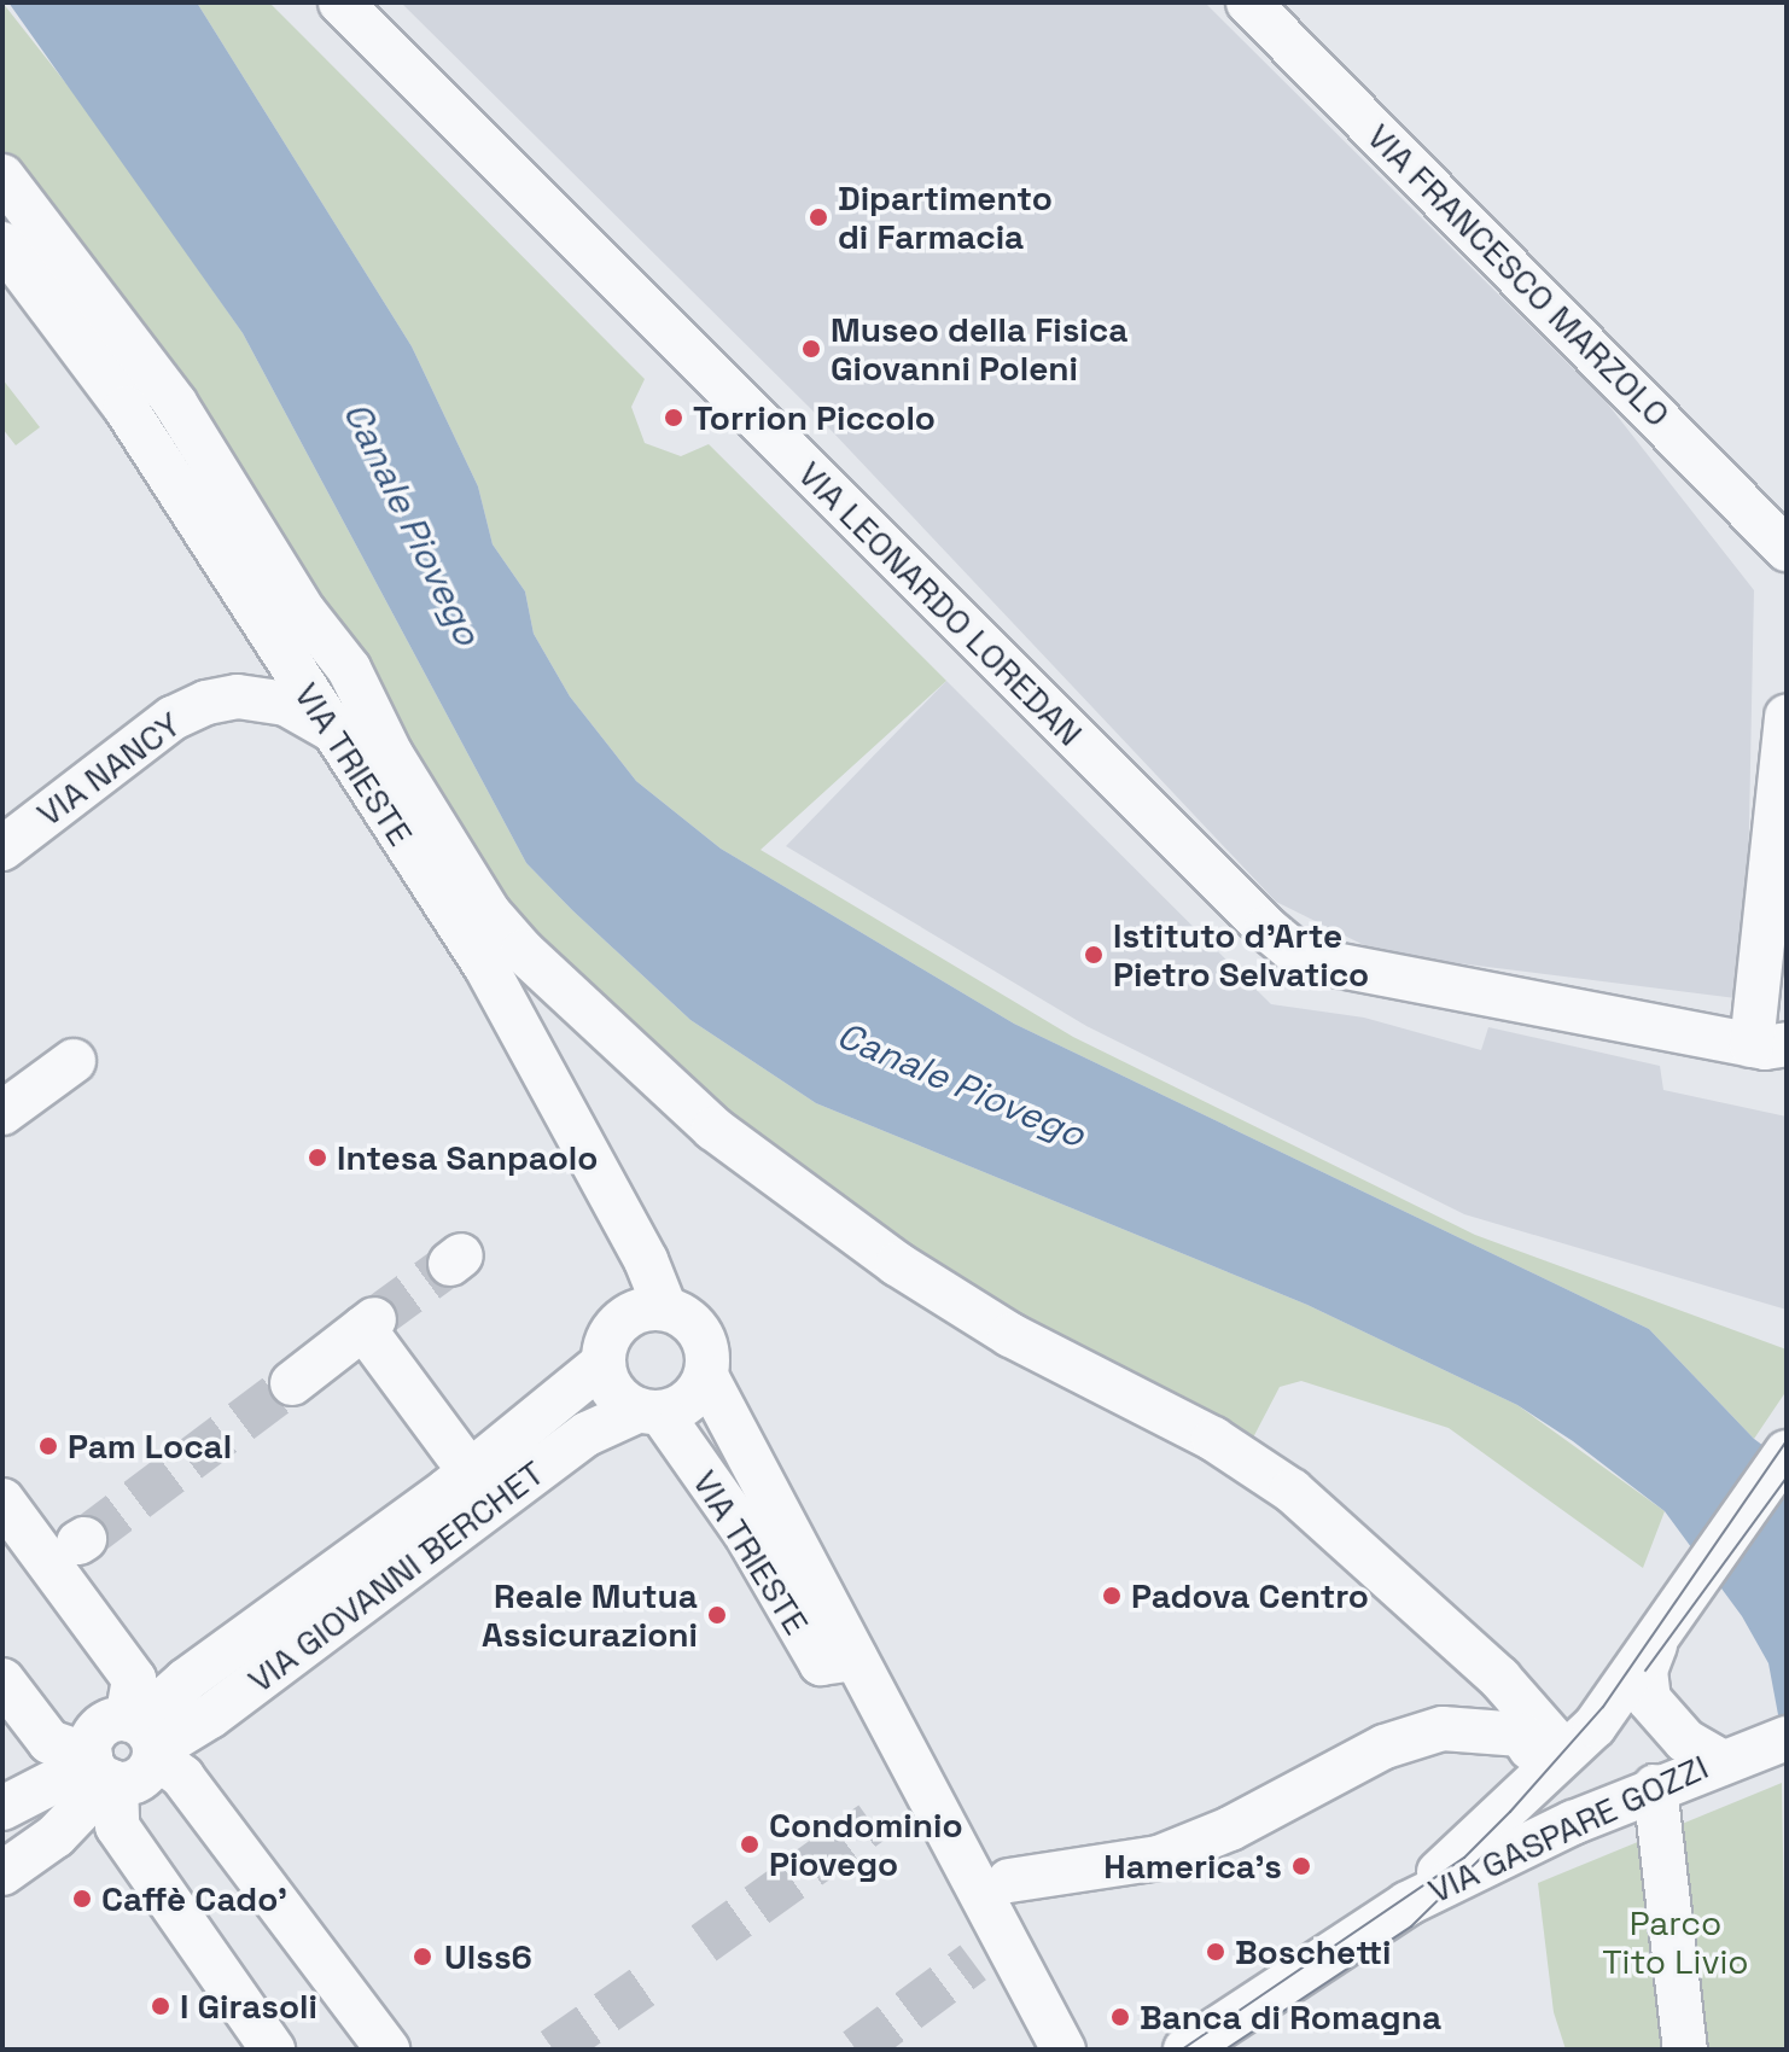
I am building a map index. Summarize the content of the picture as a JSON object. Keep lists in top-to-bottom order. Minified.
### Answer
{"streets":{"street":["VIA FRANCESCO MARZOLO","VIA LEONARDO LOREDAN","VIA TRIESTE","VIA NANCY","VIA GIOVANNI BERCHET","VIA GASPARE GOZZI"]},"crossings":[["VIA TRIESTE","VIA NANCY"],["VIA TRIESTE","VIA GIOVANNI BERCHET"]],"water":["Canale Piovego"],"parks":["Parco Tito Livio"],"places":["Dipartimento di Farmacia","Museo della Fisica Giovanni Poleni","Torrion Piccolo","Istituto d'Arte Pietro Selvatico","Intesa Sanpaolo","Pam Local","Padova Centro","Reale Mutua Assicurazioni","Condominio Piovego","Hamerica's","Caffè Cado'","Boschetti","Ulss6","I Girasoli","Banca di Romagna"]}
